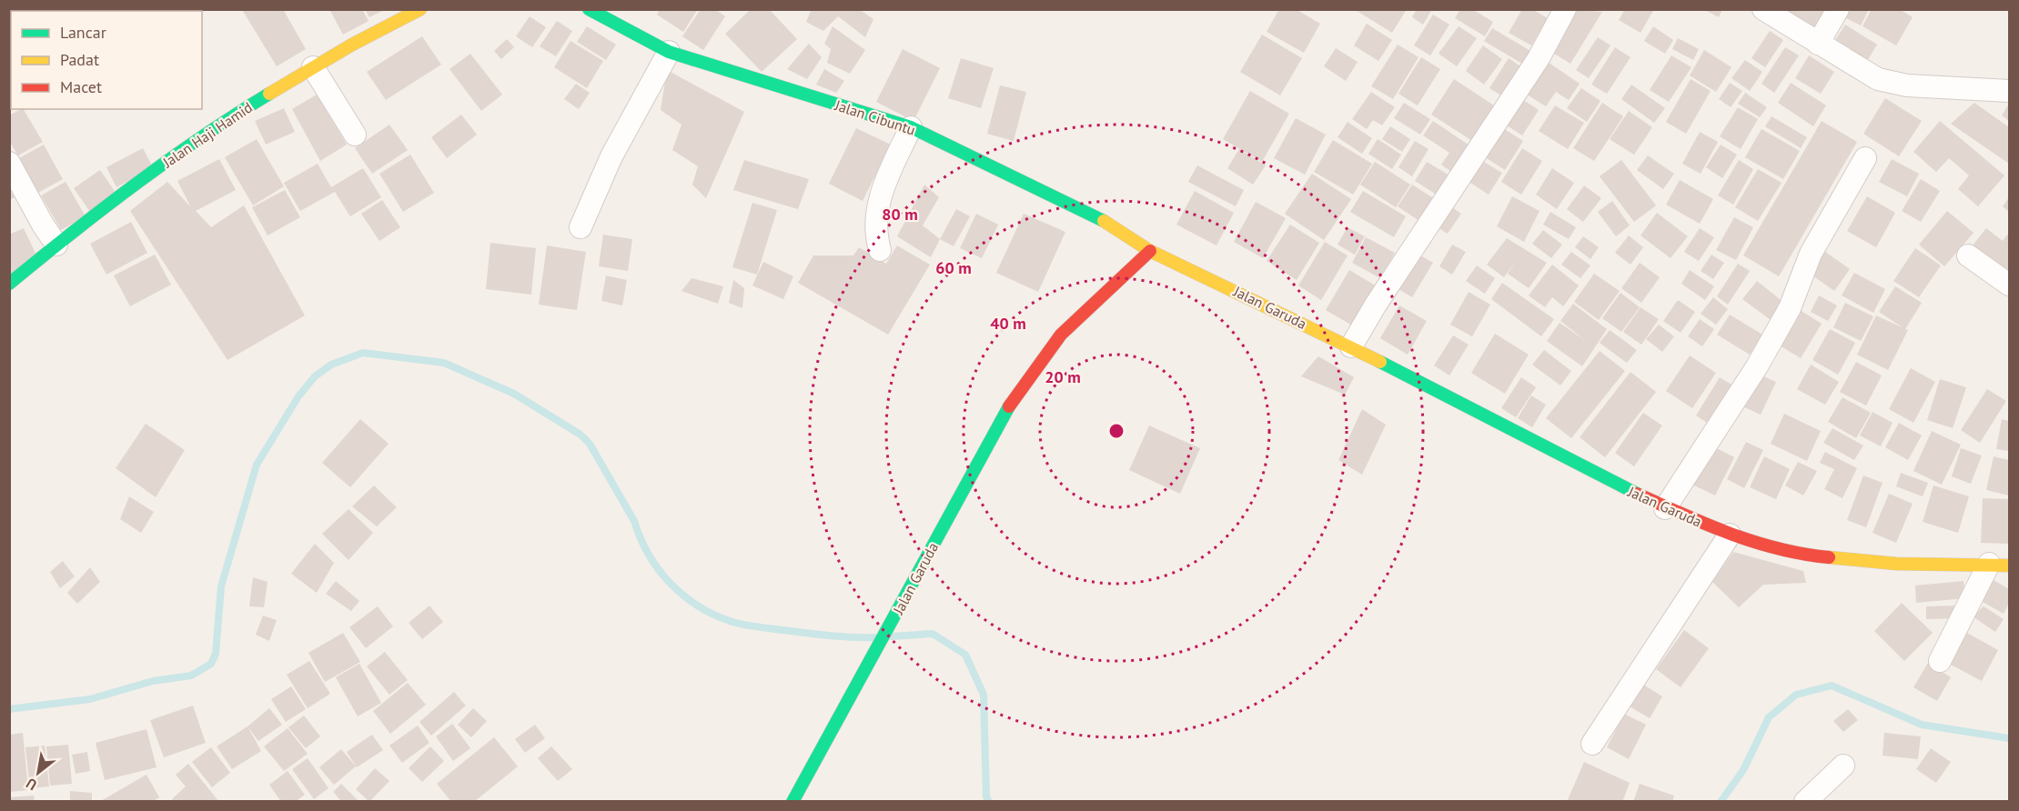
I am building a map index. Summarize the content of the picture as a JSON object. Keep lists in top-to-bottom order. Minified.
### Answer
{"streets":{"street":["Jalan Cibuntu","Jalan Haji Hamid","Jalan Garuda"]},"crossings":[["Jalan Cibuntu","Jalan Garuda"]],"legend":["Lancar","Padat","Macet"],"north":"bottom left","rings":["80 m","60 m","40 m","20 m"]}
